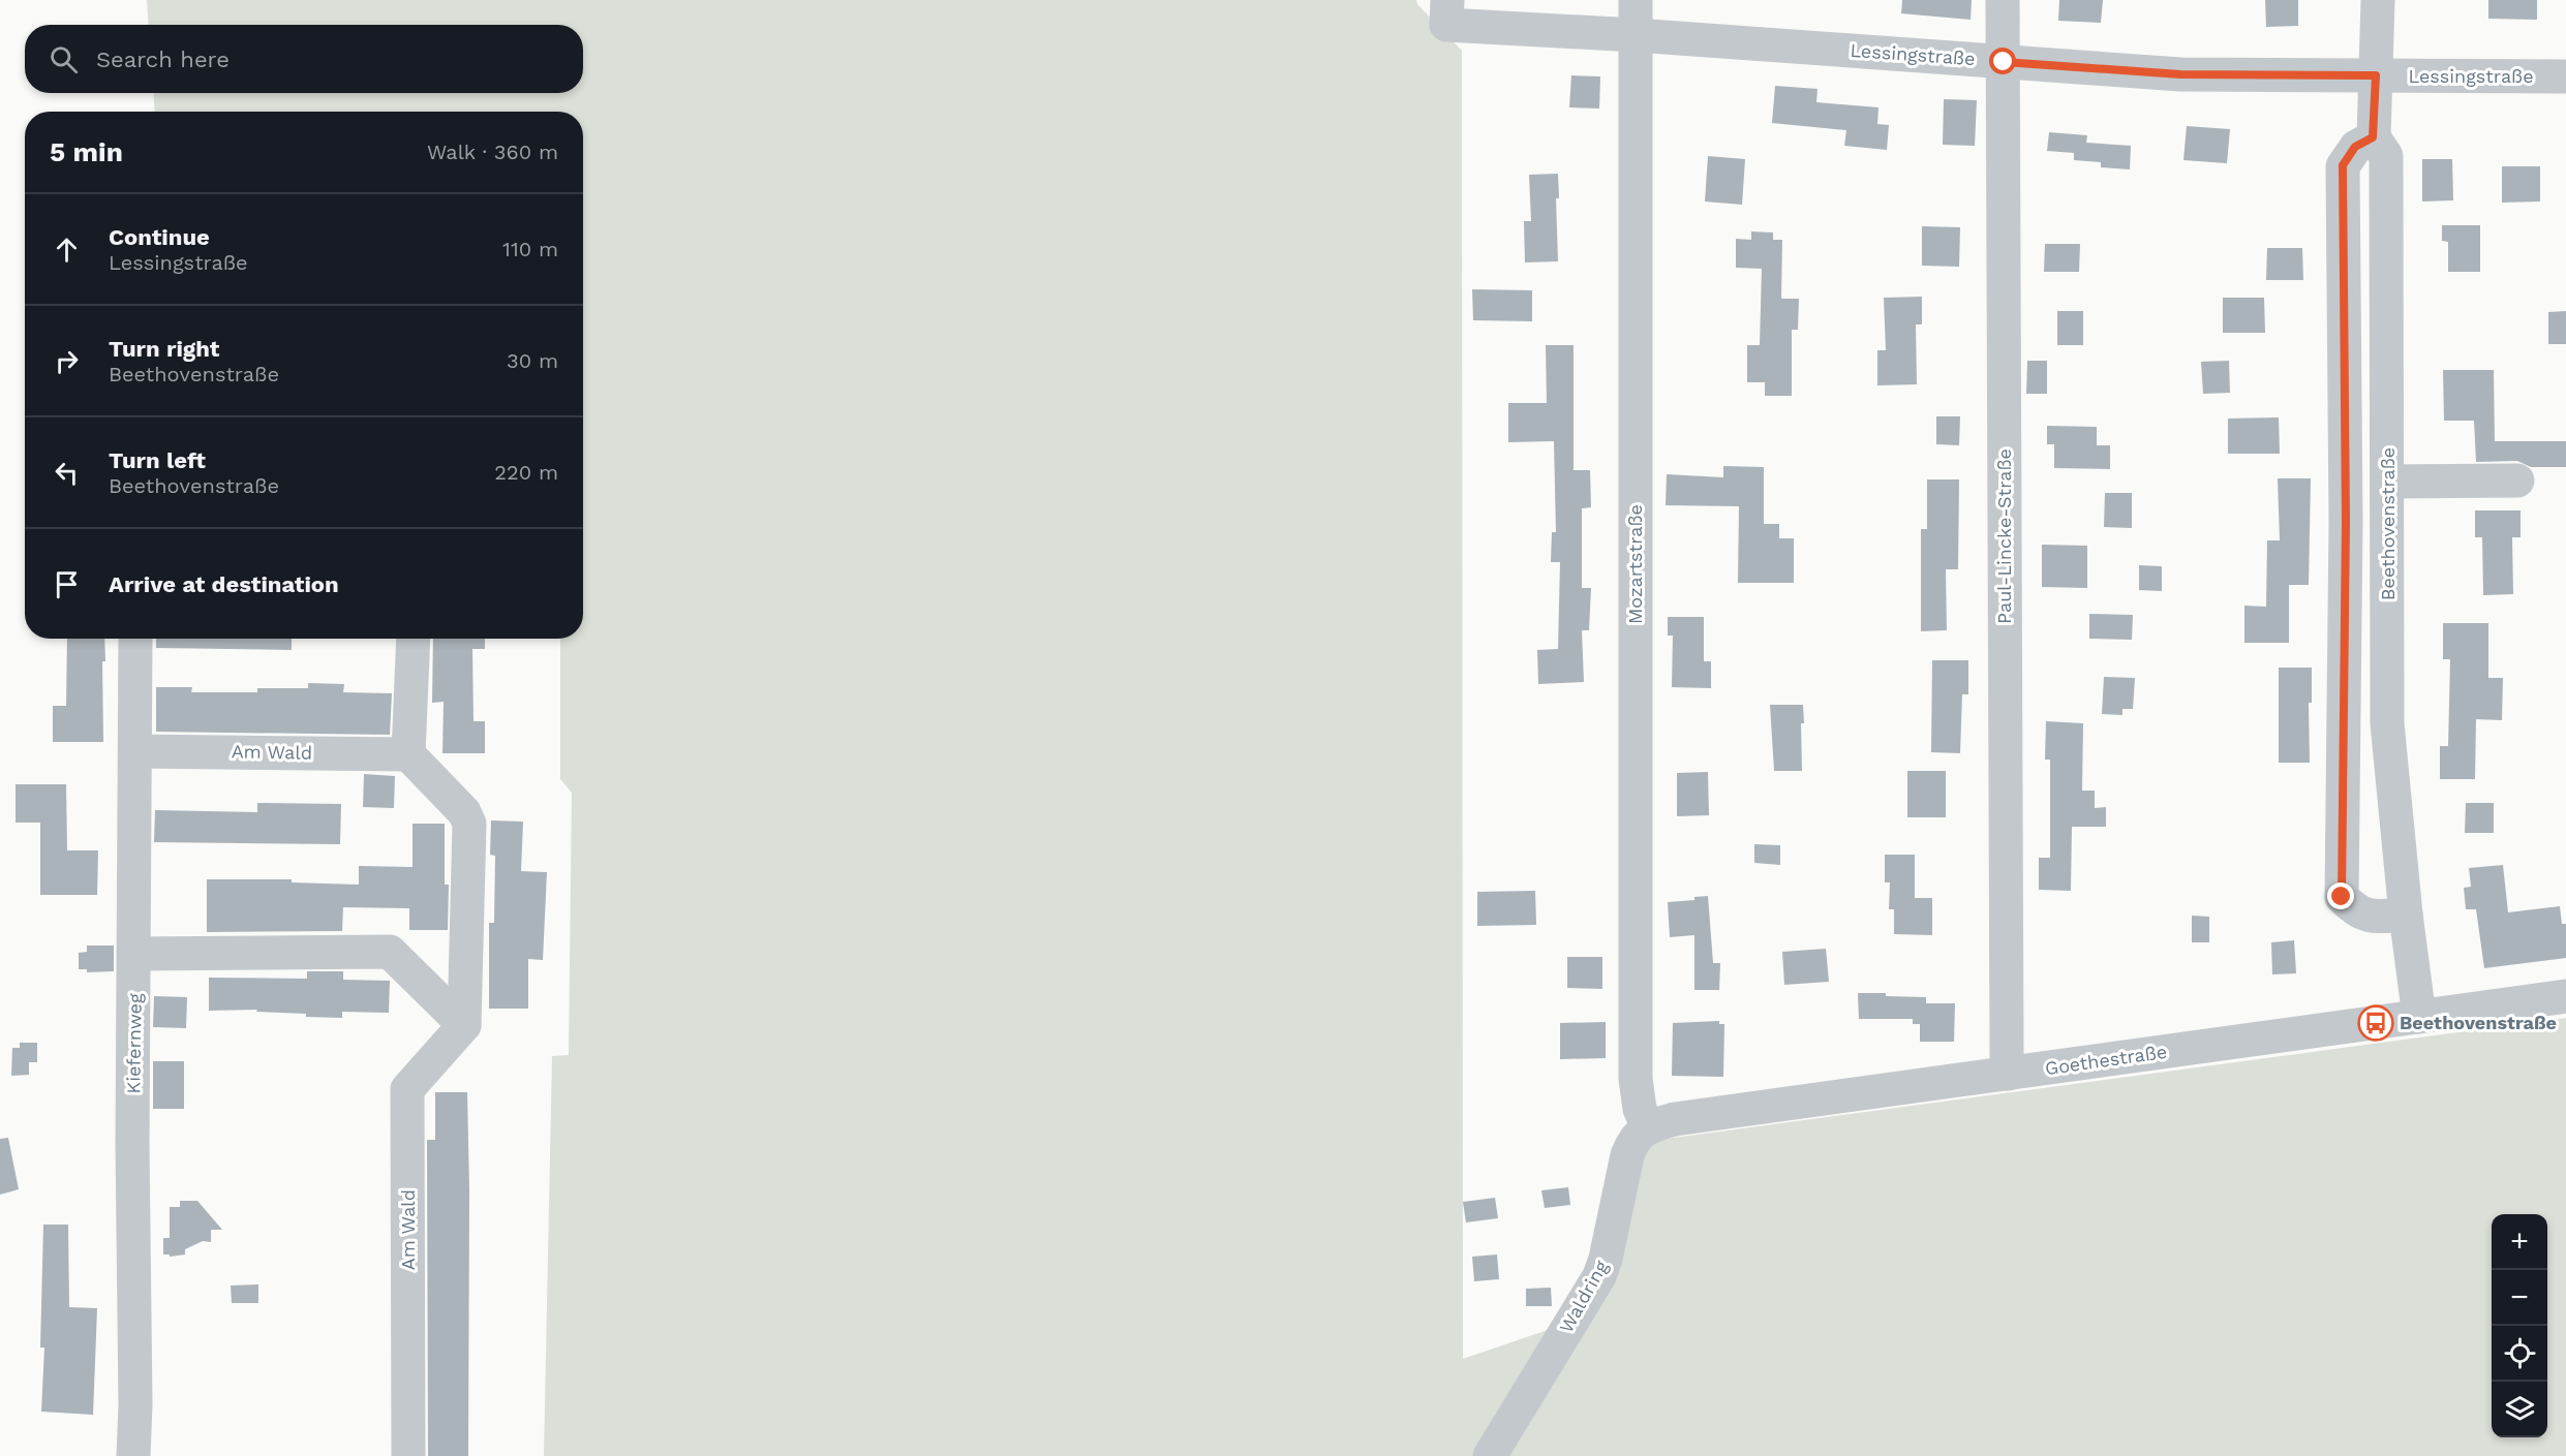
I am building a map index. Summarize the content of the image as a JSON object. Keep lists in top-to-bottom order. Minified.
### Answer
{"streets":{"street":["Lessingstraße","Beethovenstraße","Paul-Lincke-Straße","Mozartstraße","Am Wald","Kiefernweg","Goethestraße","Waldring"]},"crossings":[["Lessingstraße","Beethovenstraße"],["Lessingstraße","Paul-Lincke-Straße"],["Lessingstraße","Mozartstraße"],["Beethovenstraße","Goethestraße"],["Paul-Lincke-Straße","Goethestraße"],["Mozartstraße","Goethestraße"],["Mozartstraße","Waldring"],["Am Wald","Kiefernweg"],["Goethestraße","Waldring"]],"places":{"bus stop":["Beethovenstraße"]},"page":{"search":"Search here","heading":["5 min","Walk · 360 m"],"list":[["Continue","Lessingstraße","110 m"],["Turn right","Beethovenstraße","30 m"],["Turn left","Beethovenstraße","220 m"],"Arrive at destination"],"map_buttons":["+","−"]}}
